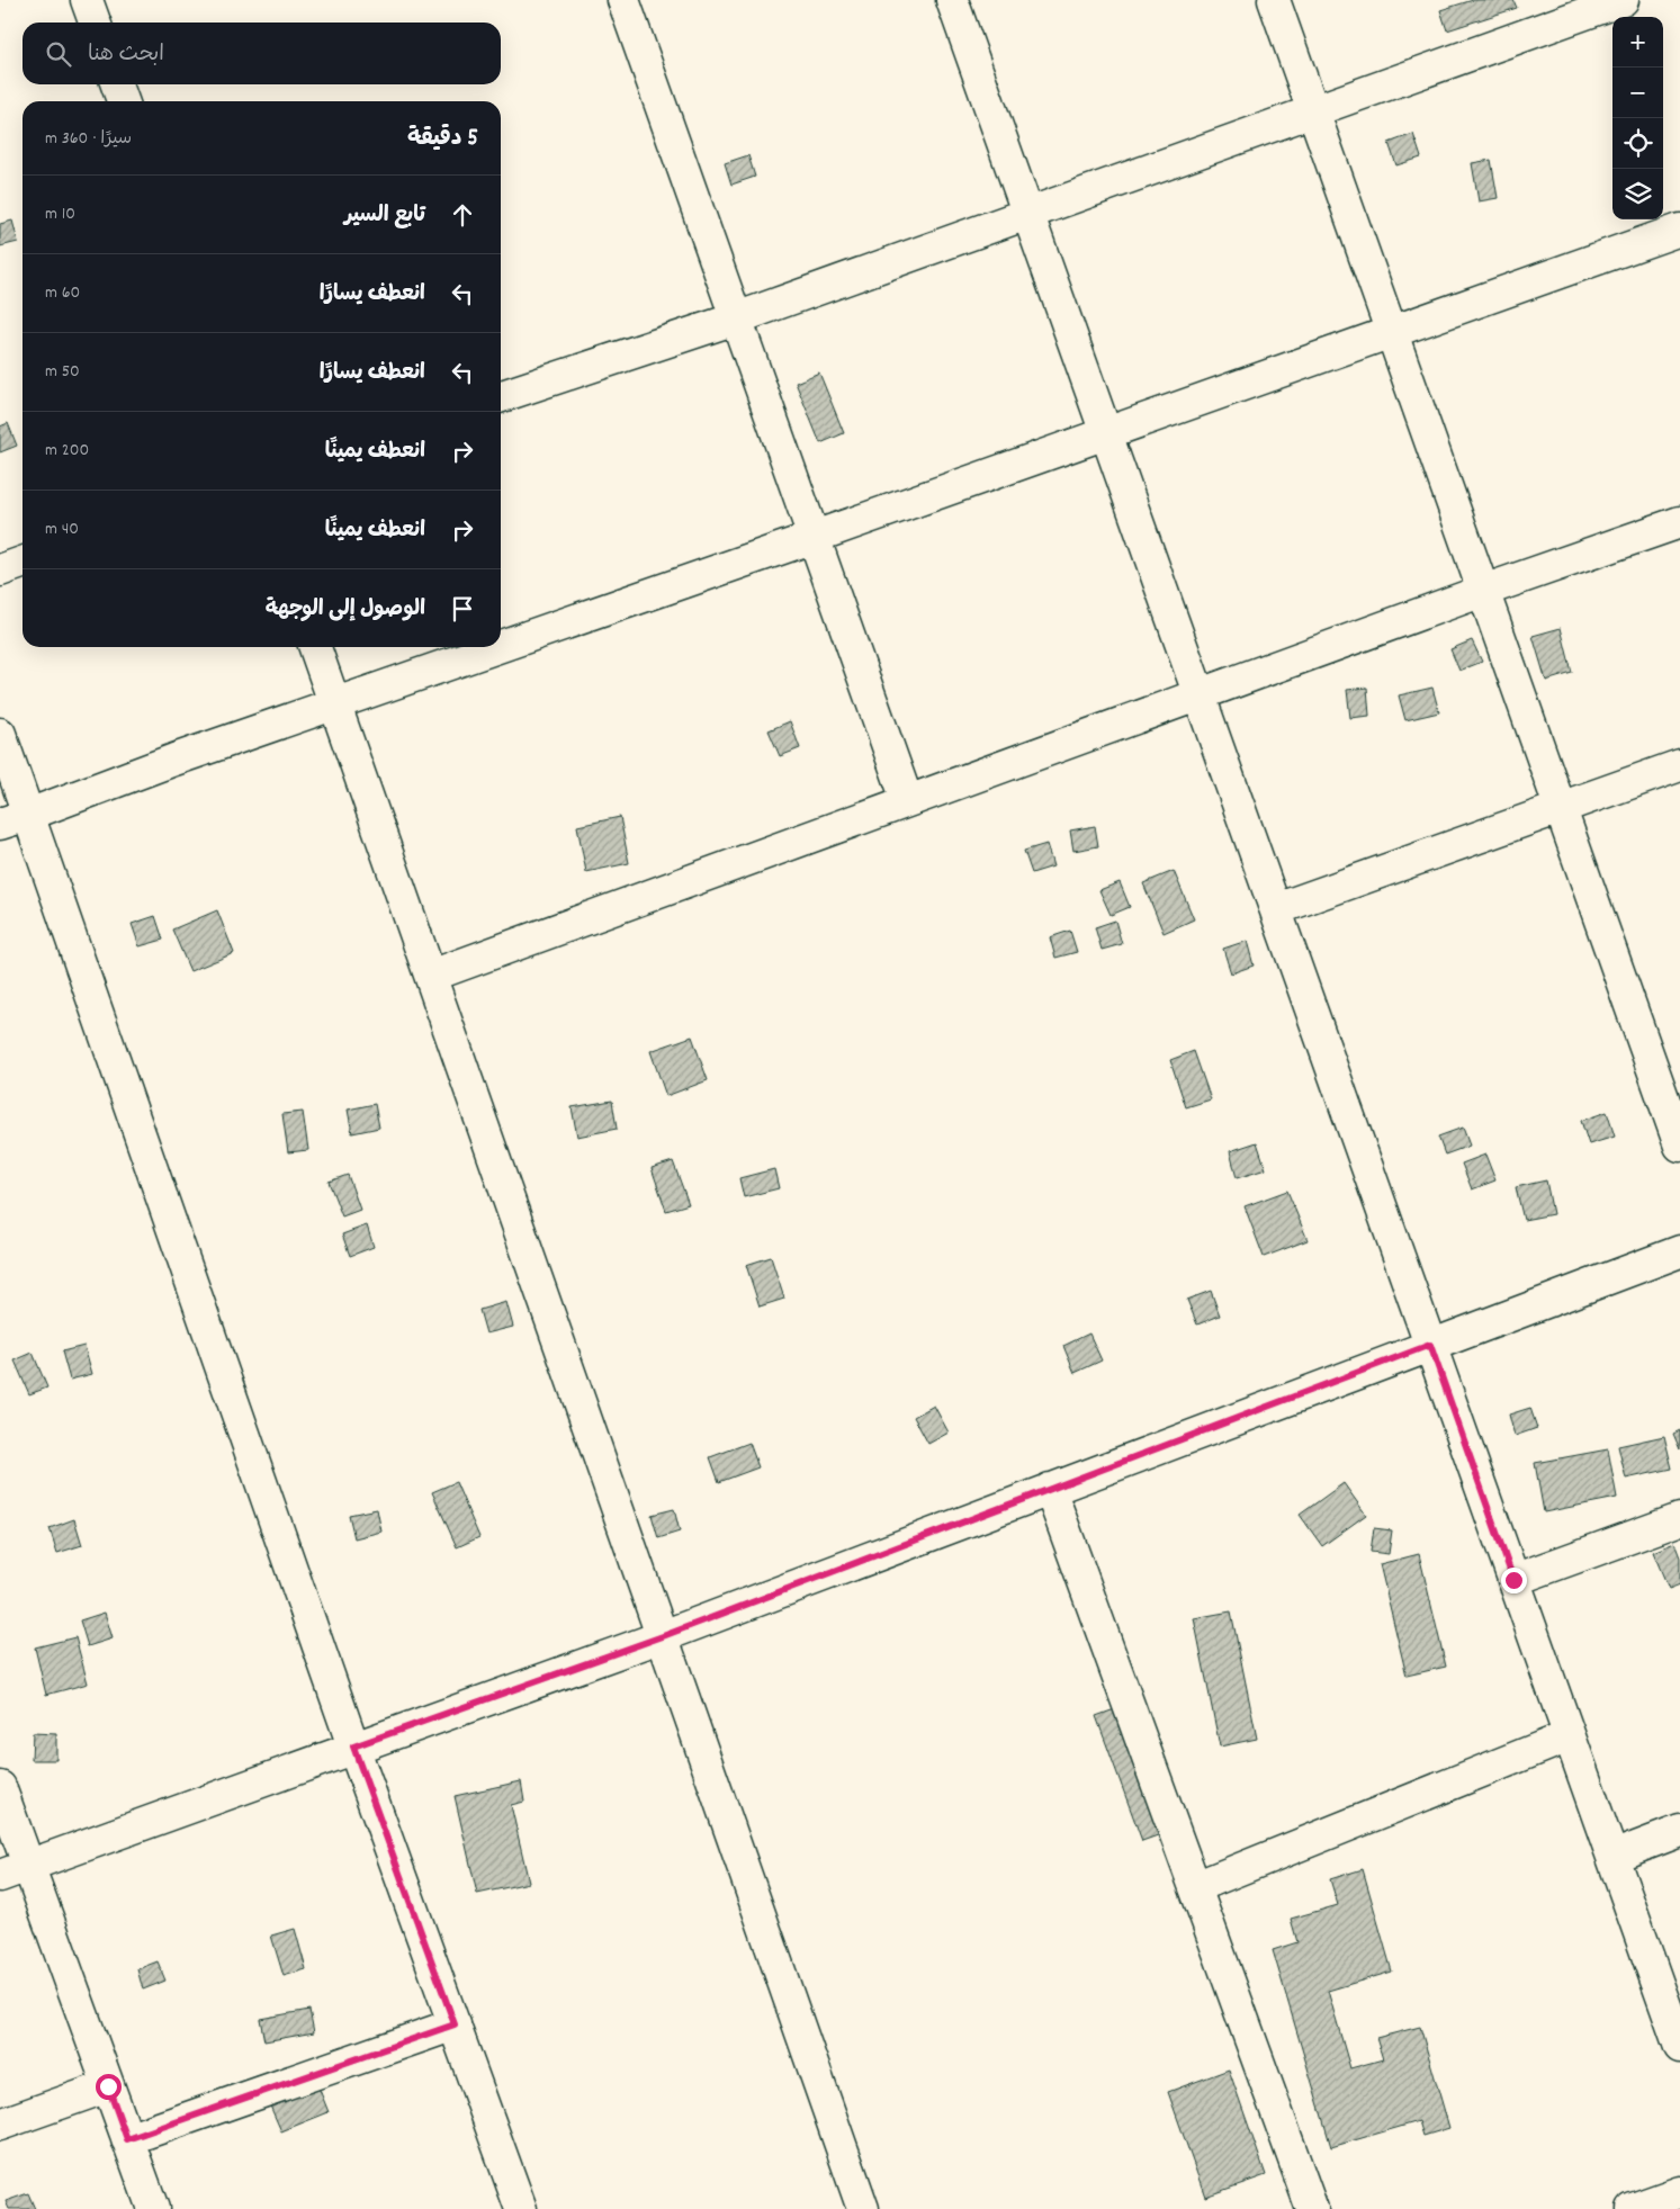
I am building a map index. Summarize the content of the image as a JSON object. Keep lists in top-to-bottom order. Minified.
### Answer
{"page":{"map_buttons":["+","−"],"search":"ابحث هنا","heading":["5 دقيقة","سيرًا · 360 m"],"list":[["تابع السير","10 m"],["انعطف يسارًا","60 m"],["انعطف يسارًا","50 m"],["انعطف يمينًا","200 m"],["انعطف يمينًا","40 m"],"الوصول إلى الوجهة"]}}
